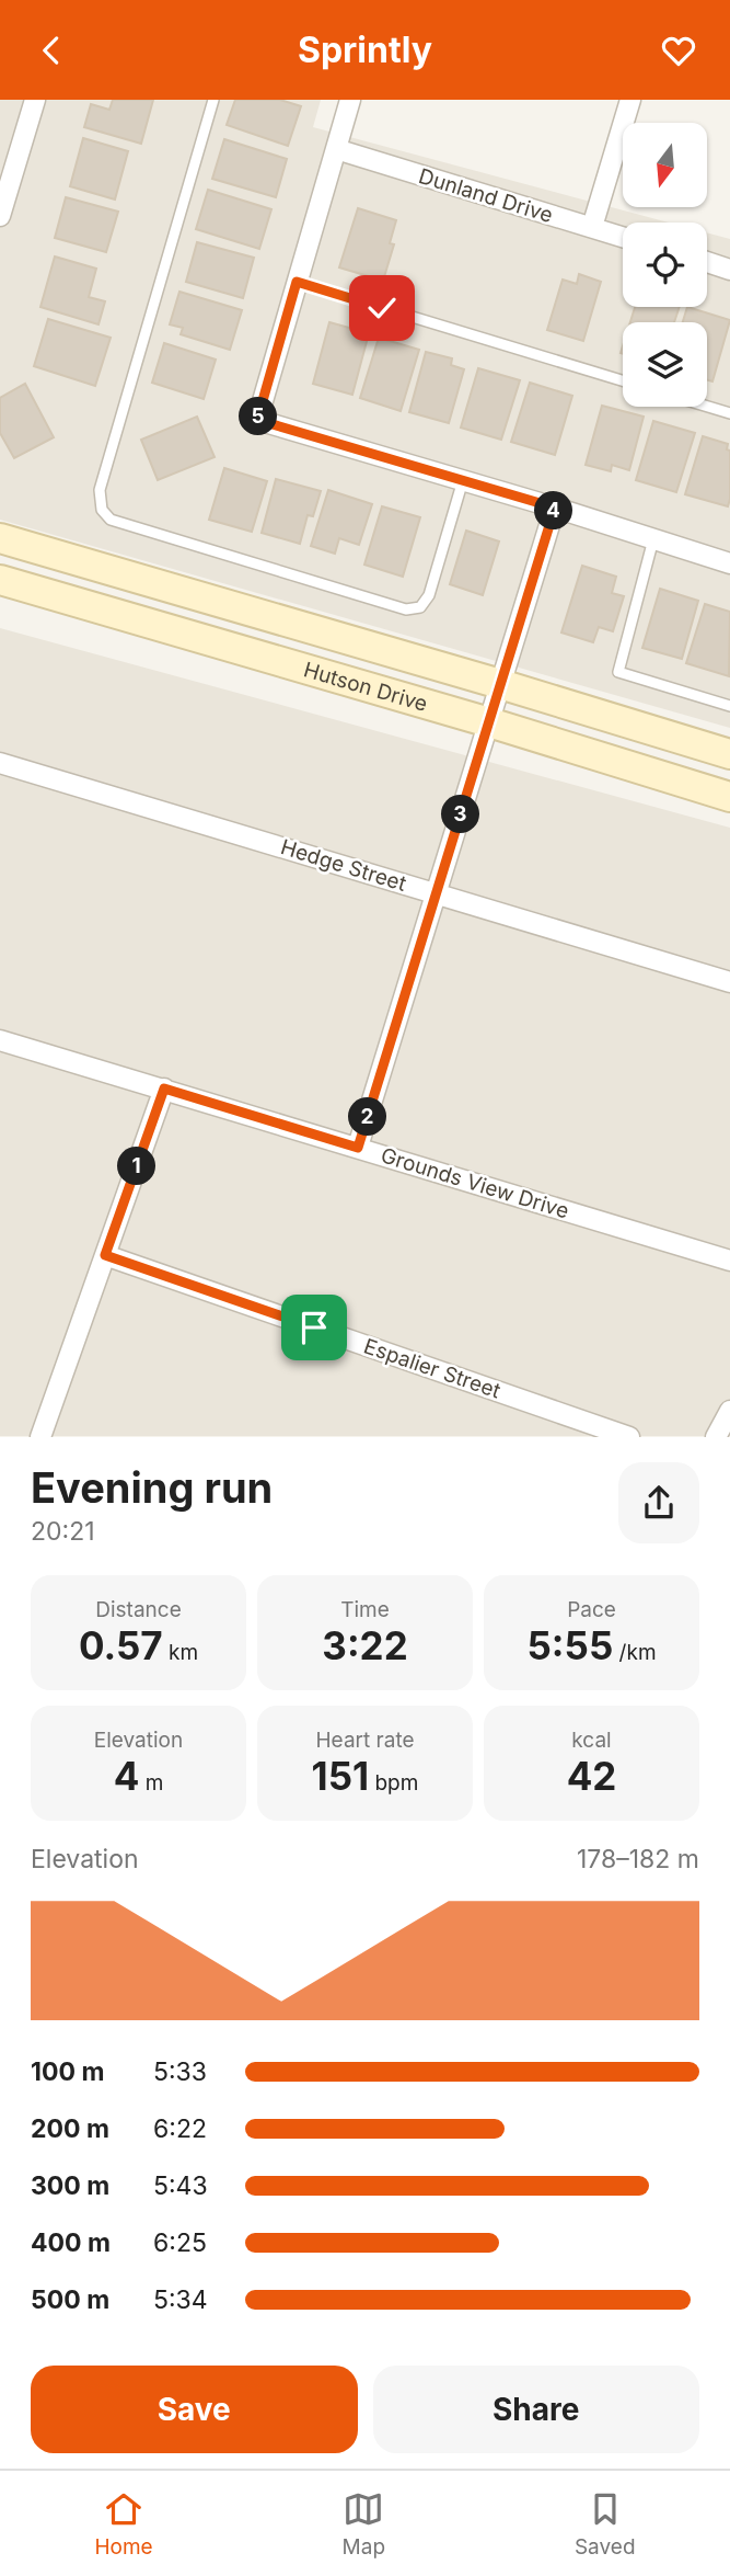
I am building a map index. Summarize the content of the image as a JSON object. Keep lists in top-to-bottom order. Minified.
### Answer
{"streets":{"street":["Dunland Drive","Hutson Drive","Hedge Street","Grounds View Drive","Espalier Street"]},"north":"bottom","page":{"header":"Sprintly","pins":["5","4","3","2","1"],"heading":["Evening run","20:21"],"stats":[["Distance","0.57 km"],["Time","3:22"],["Pace","5:55 /km"],["Elevation","4 m"],["Heart rate","151 bpm"],["kcal","42"]],"chart":["Elevation","178–182 m"],"list":[{"name":"100 m","note":"5:33"},{"name":"200 m","note":"6:22"},{"name":"300 m","note":"5:43"},{"name":"400 m","note":"6:25"},{"name":"500 m","note":"5:34"}],"buttons":["Save","Share"],"tabs":["Home","Map","Saved"]}}
